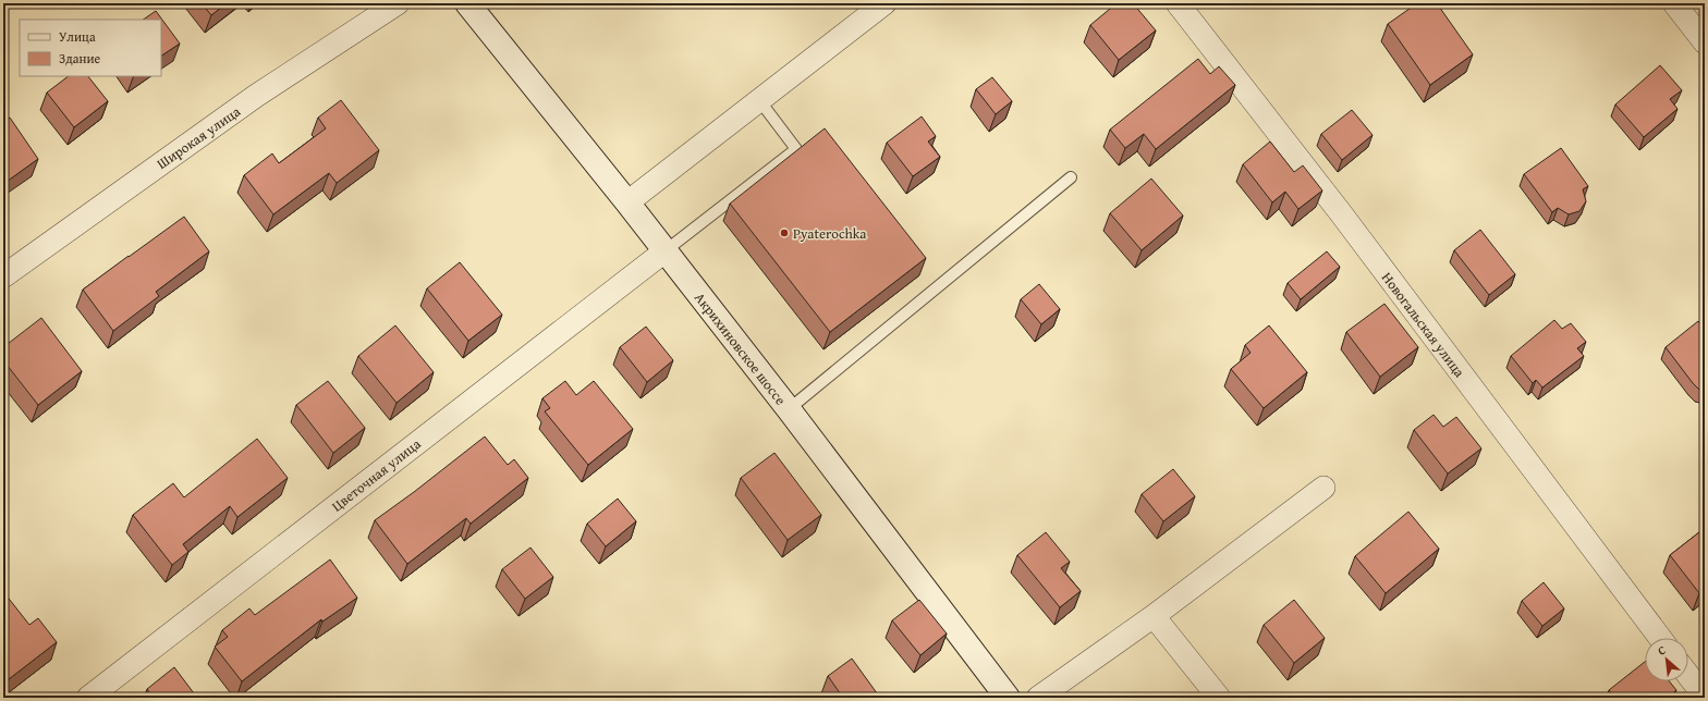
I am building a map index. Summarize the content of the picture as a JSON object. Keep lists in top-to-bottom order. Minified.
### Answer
{"streets":{"main road":["Акрихиновское шоссе"],"street":["Широкая улица","Новогальская улица","Цветочная улица"]},"crossings":[["Акрихиновское шоссе","Цветочная улица"]],"places":["Pyaterochka"],"legend":["Улица","Здание"],"north":"top left"}
